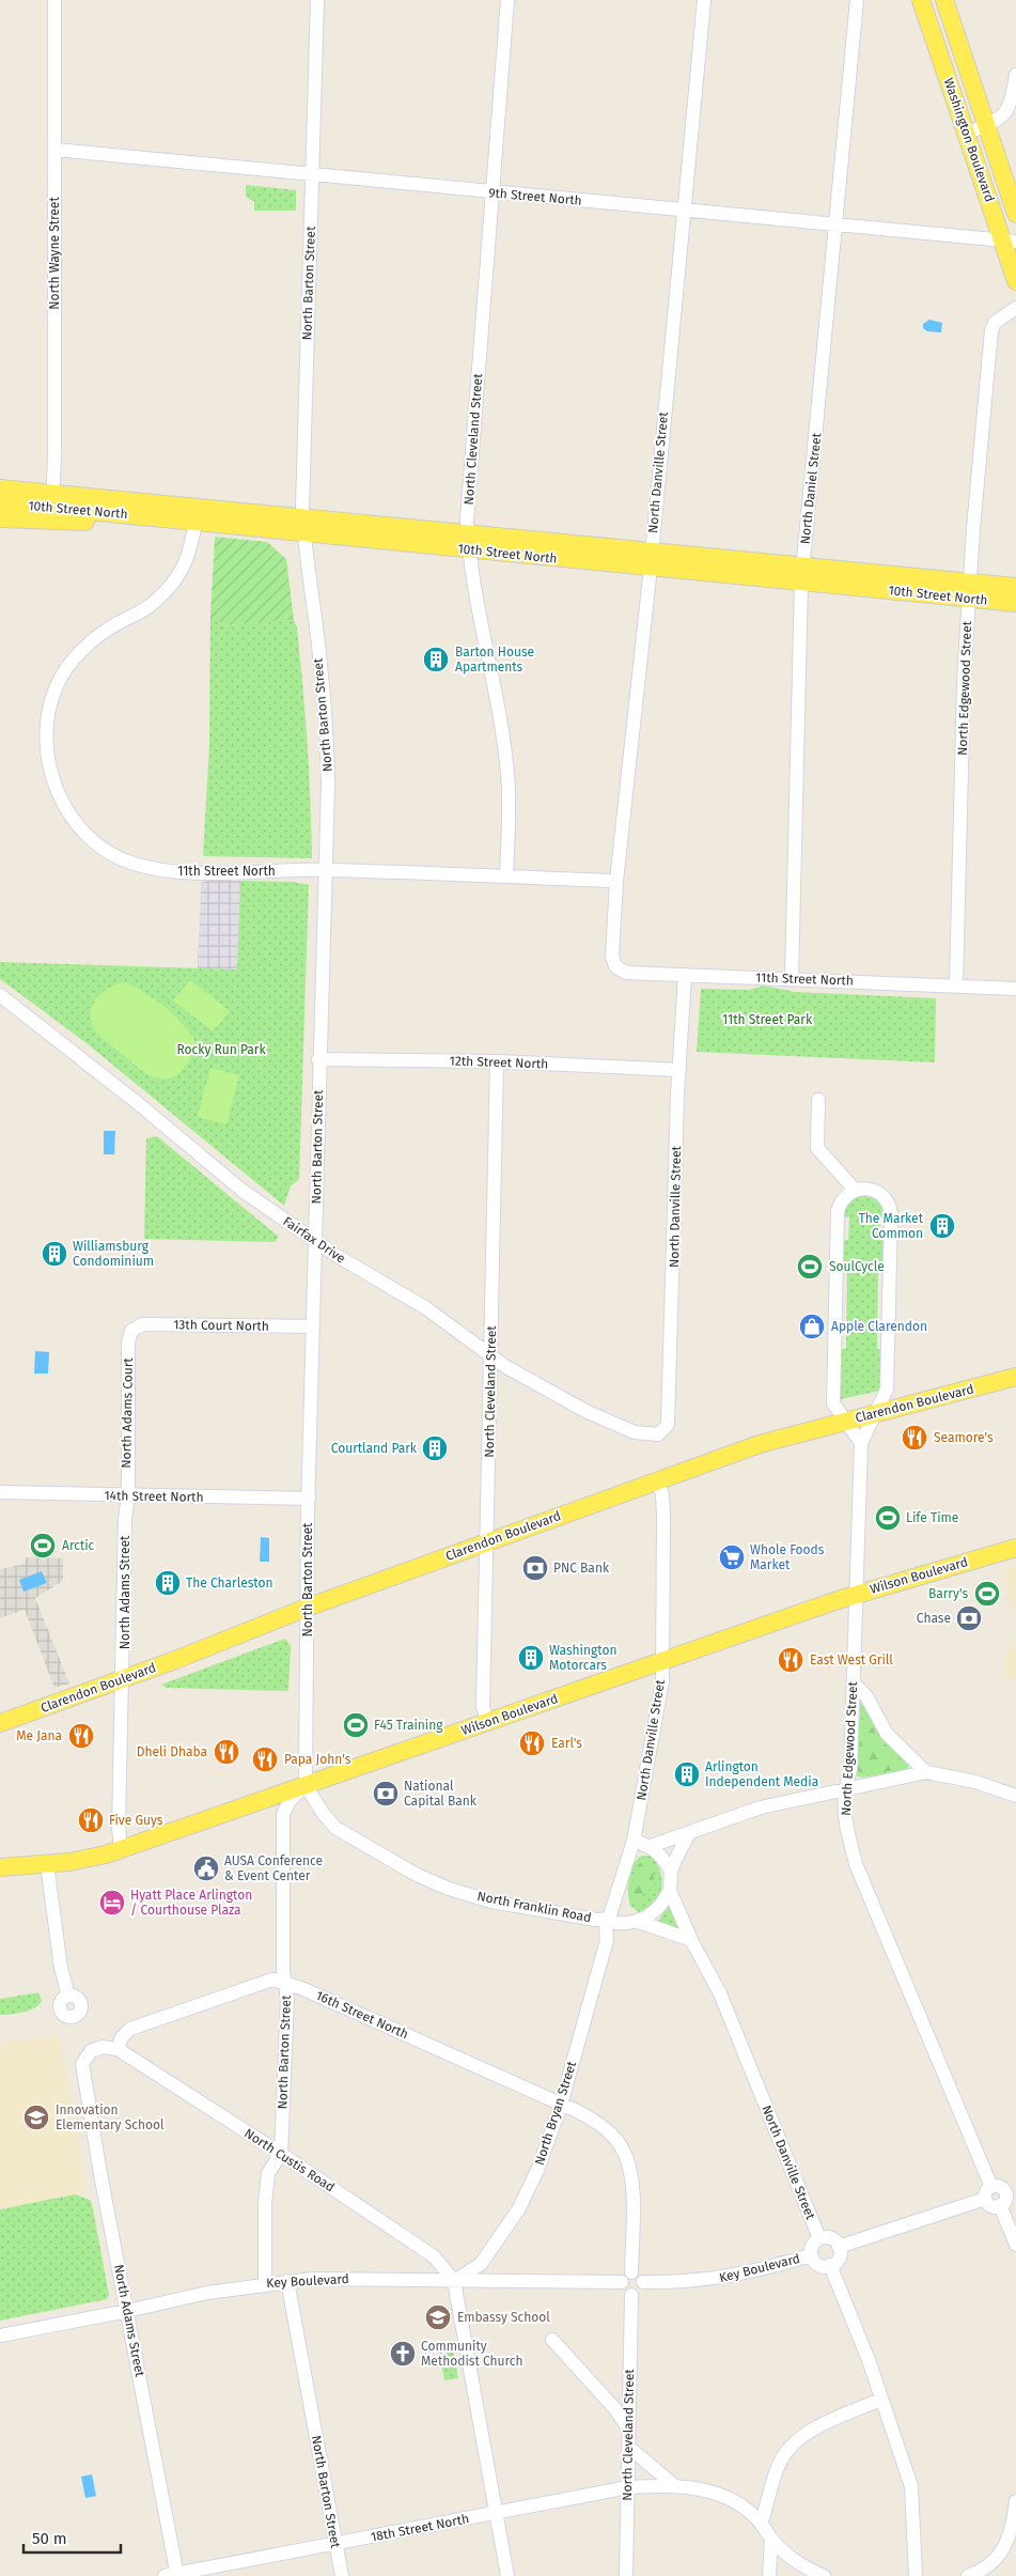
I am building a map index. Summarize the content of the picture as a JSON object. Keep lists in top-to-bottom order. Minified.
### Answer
{"streets":{"main road":["Washington Boulevard","10th Street North","Clarendon Boulevard","Wilson Boulevard"],"street":["9th Street North","North Wayne Street","North Barton Street","North Cleveland Street","North Danville Street","North Daniel Street","North Edgewood Street","11th Street North","12th Street North","Fairfax Drive","13th Court North","North Adams Court","14th Street North","North Adams Street","North Franklin Road","16th Street North","North Bryan Street","North Custis Road","Key Boulevard","18th Street North"]},"crossings":[["Washington Boulevard","9th Street North"],["9th Street North","North Wayne Street"],["9th Street North","North Barton Street"],["9th Street North","North Cleveland Street"],["9th Street North","North Danville Street"],["9th Street North","North Daniel Street"],["North Wayne Street","10th Street North"],["North Barton Street","10th Street North"],["North Barton Street","11th Street North"],["North Barton Street","12th Street North"],["North Barton Street","Fairfax Drive"],["North Barton Street","13th Court North"],["North Barton Street","Clarendon Boulevard"],["North Barton Street","14th Street North"],["North Barton Street","Wilson Boulevard"],["North Barton Street","North Franklin Road"],["North Barton Street","16th Street North"],["North Barton Street","North Custis Road"],["North Barton Street","Key Boulevard"],["North Barton Street","18th Street North"],["North Cleveland Street","10th Street North"],["North Cleveland Street","11th Street North"],["North Cleveland Street","12th Street North"],["North Cleveland Street","Fairfax Drive"],["North Cleveland Street","Clarendon Boulevard"],["North Cleveland Street","Wilson Boulevard"],["North Cleveland Street","Key Boulevard"],["North Cleveland Street","18th Street North"],["North Danville Street","10th Street North"],["North Danville Street","11th Street North"],["North Danville Street","12th Street North"],["North Danville Street","Fairfax Drive"],["North Danville Street","Clarendon Boulevard"],["North Danville Street","Wilson Boulevard"],["North Danville Street","North Franklin Road"],["North Danville Street","North Bryan Street"],["North Danville Street","Key Boulevard"],["North Daniel Street","10th Street North"],["North Daniel Street","11th Street North"],["10th Street North","North Edgewood Street"],["10th Street North","11th Street North"],["North Edgewood Street","11th Street North"],["North Edgewood Street","Clarendon Boulevard"],["North Edgewood Street","Wilson Boulevard"],["13th Court North","North Adams Court"],["Clarendon Boulevard","North Adams Street"],["North Adams Court","14th Street North"],["North Adams Court","North Adams Street"],["14th Street North","North Adams Street"],["Wilson Boulevard","North Adams Street"],["Wilson Boulevard","North Franklin Road"],["North Adams Street","16th Street North"],["North Adams Street","North Custis Road"],["North Adams Street","Key Boulevard"],["North Adams Street","18th Street North"],["North Franklin Road","North Bryan Street"],["16th Street North","North Bryan Street"],["16th Street North","North Custis Road"],["North Bryan Street","North Custis Road"],["North Bryan Street","Key Boulevard"],["North Custis Road","Key Boulevard"]],"parks":["11th Street Park","Rocky Run Park"],"places":{"building":["Barton House Apartments","The Market Common","Williamsburg Condominium","Courtland Park","The Charleston","Washington Motorcars","Arlington Independent Media"],"sports":["SoulCycle","Life Time","Arctic","Barry's","F45 Training"],"shop":["Apple Clarendon"],"restaurant":["Seamore's","East West Grill","Me Jana","Earl's","Dheli Dhaba","Papa John's","Five Guys"],"supermarket":["Whole Foods Market"],"bank":["PNC Bank","Chase","National Capital Bank"],"public building":["AUSA Conference & Event Center"],"hotel":["Hyatt Place Arlington / Courthouse Plaza"],"school or university":["Innovation Elementary School","Embassy School"],"church":["Community Methodist Church"]},"scale_bar":"50 m"}
